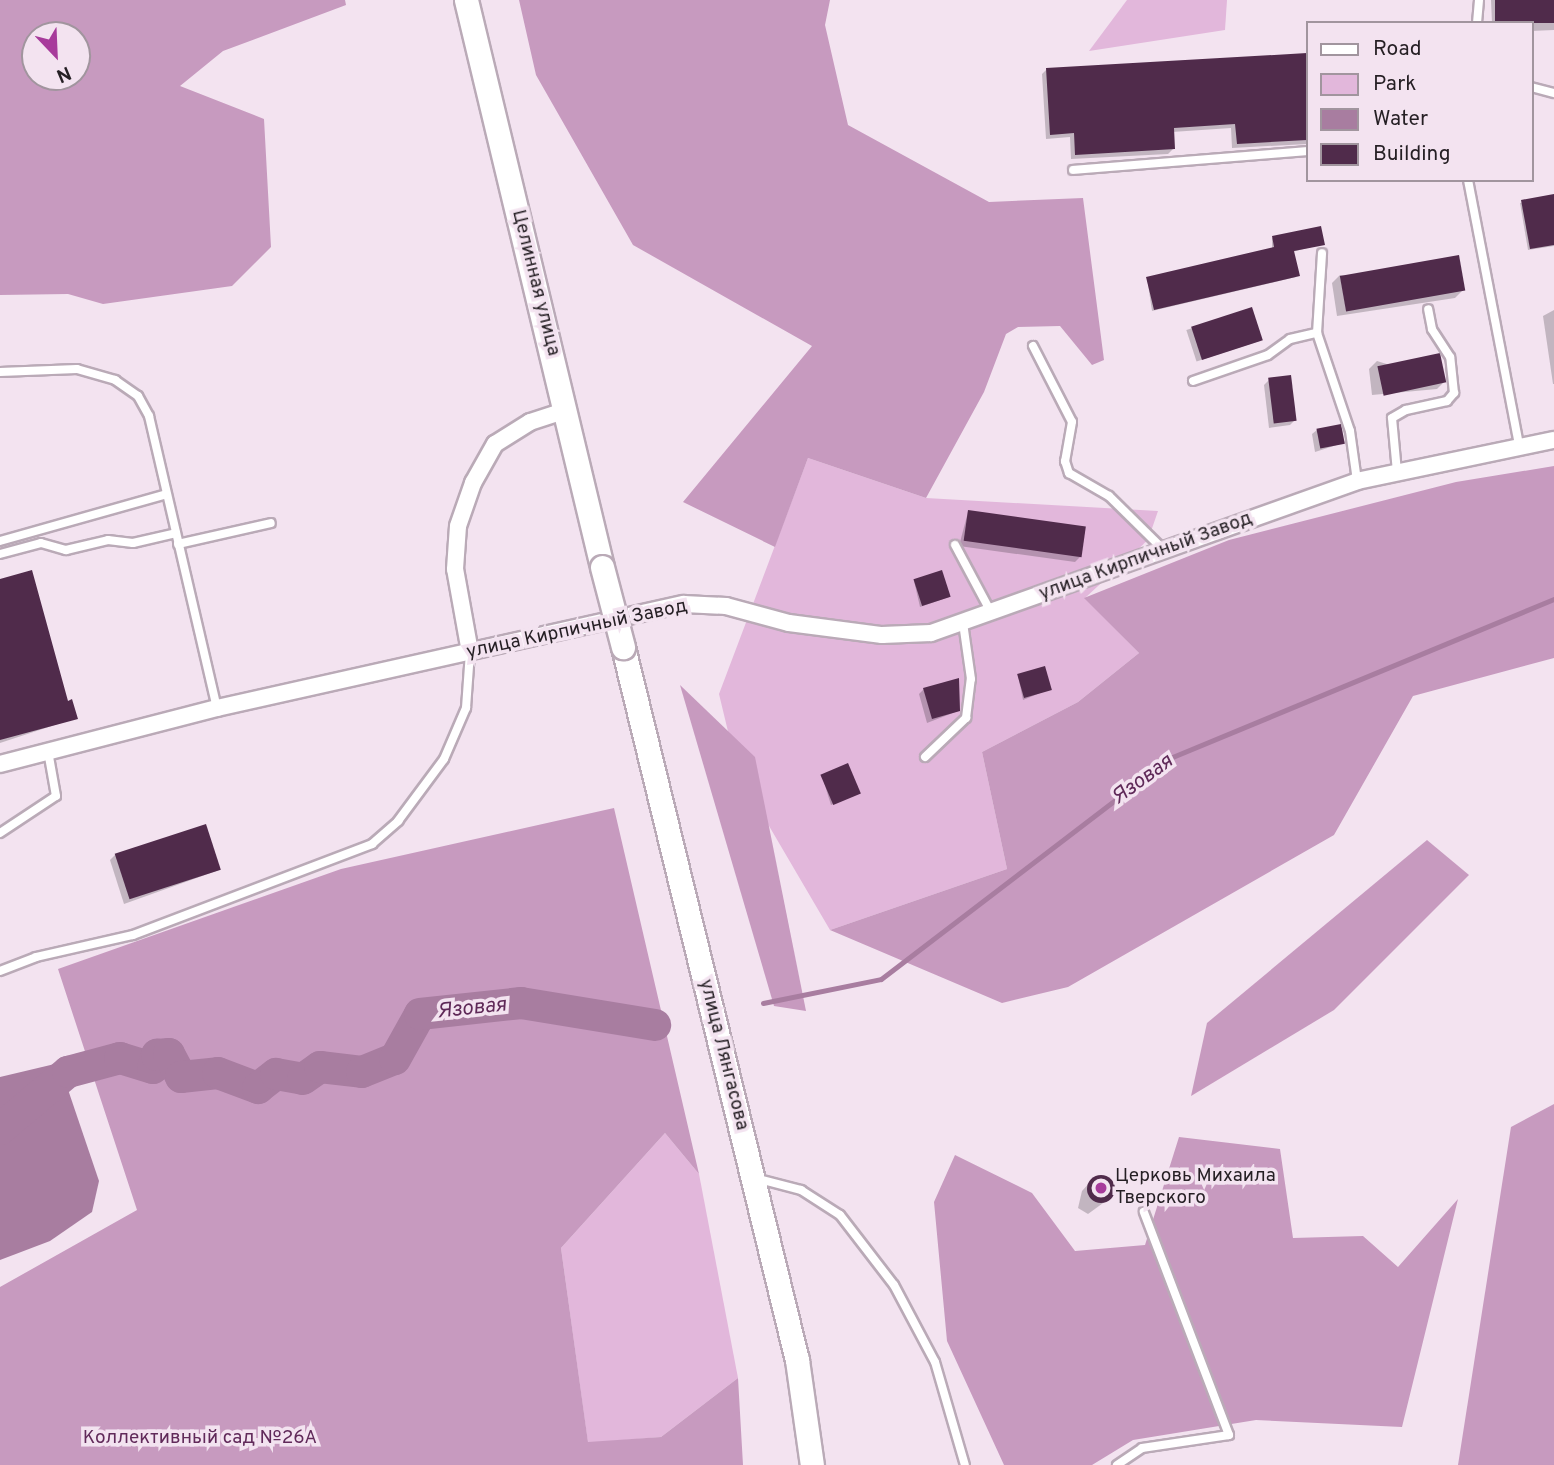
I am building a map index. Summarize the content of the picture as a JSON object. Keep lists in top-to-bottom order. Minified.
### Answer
{"streets":{"main road":["Целинная улица","улица Лянгасова"],"street":["улица Кирпичный Завод"]},"crossings":[["Целинная улица","улица Лянгасова"]],"water":["Язовая"],"parks":["Коллективный сад №26А"],"places":["Церковь Михаила Тверского"],"legend":["Road","Park","Water","Building"],"north":"bottom right"}
